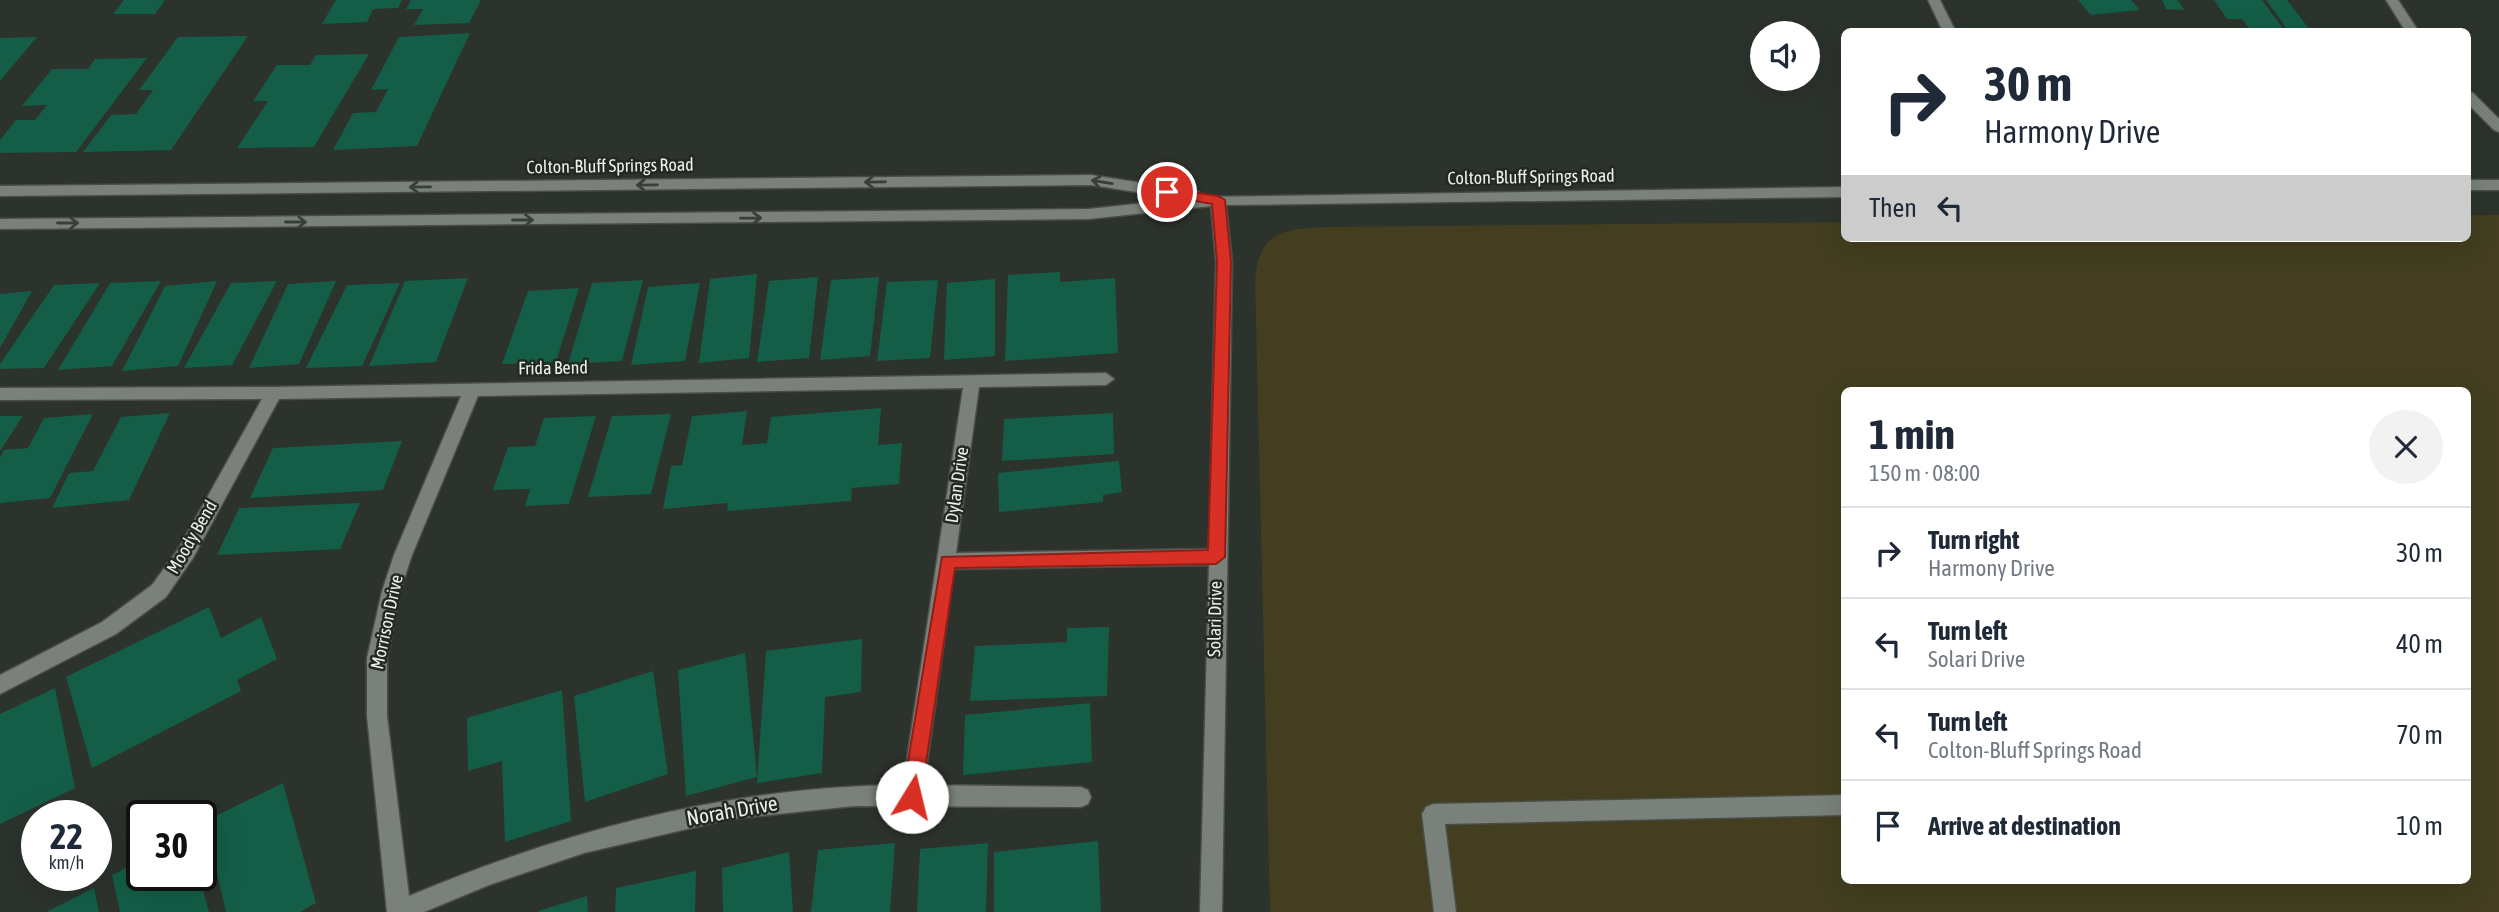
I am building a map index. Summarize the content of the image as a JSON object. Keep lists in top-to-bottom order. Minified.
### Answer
{"streets":{"street":["Colton-Bluff Springs Road","Frida Bend","Dylan Drive","Moody Bend","Solari Drive","Morrison Drive","Norah Drive"]},"crossings":[["Colton-Bluff Springs Road","Solari Drive"],["Frida Bend","Dylan Drive"],["Frida Bend","Moody Bend"],["Frida Bend","Morrison Drive"],["Dylan Drive","Norah Drive"],["Morrison Drive","Norah Drive"]],"page":{"turn":["30 m","Harmony Drive"],"then":"Then","heading":["1 min","150 m · 08:00"],"list":[{"name":"Turn right","note":"Harmony Drive","value":"30 m"},{"name":"Turn left","note":"Solari Drive","value":"40 m"},{"name":"Turn left","note":"Colton-Bluff Springs Road","value":"70 m"},{"name":"Arrive at destination","value":"10 m"}],"speed":"22 km/h","limit":"30"}}
